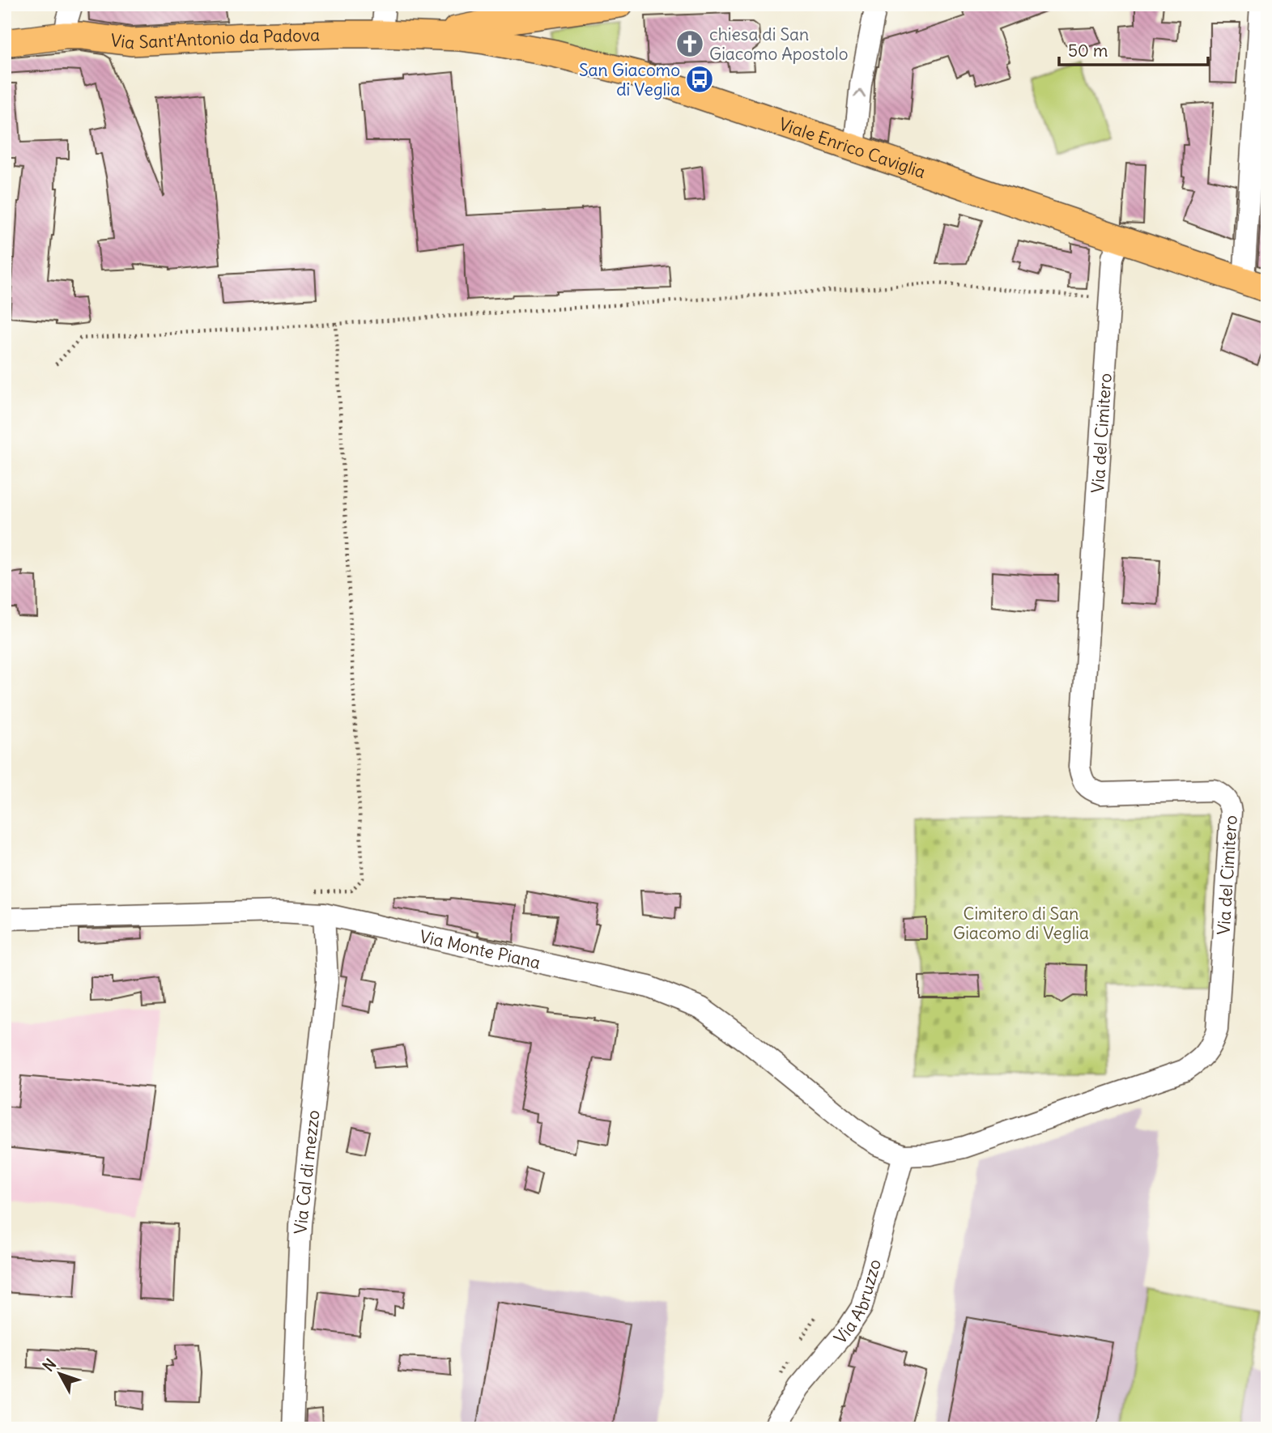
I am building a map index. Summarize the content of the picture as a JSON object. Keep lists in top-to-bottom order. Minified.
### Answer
{"streets":{"main road":["Via Sant'Antonio da Padova","Viale Enrico Caviglia"],"street":["Via del Cimitero","Via Monte Piana","Via Cal di mezzo","Via Abruzzo"]},"crossings":[["Via Sant'Antonio da Padova","Viale Enrico Caviglia"],["Viale Enrico Caviglia","Via del Cimitero"],["Via del Cimitero","Via Monte Piana"],["Via del Cimitero","Via Abruzzo"],["Via Monte Piana","Via Cal di mezzo"],["Via Monte Piana","Via Abruzzo"]],"parks":["Cimitero di San Giacomo di Veglia"],"places":{"church":["chiesa di San Giacomo Apostolo"],"bus stop":["San Giacomo di Veglia"]},"scale_bar":"50 m","north":"top left"}
